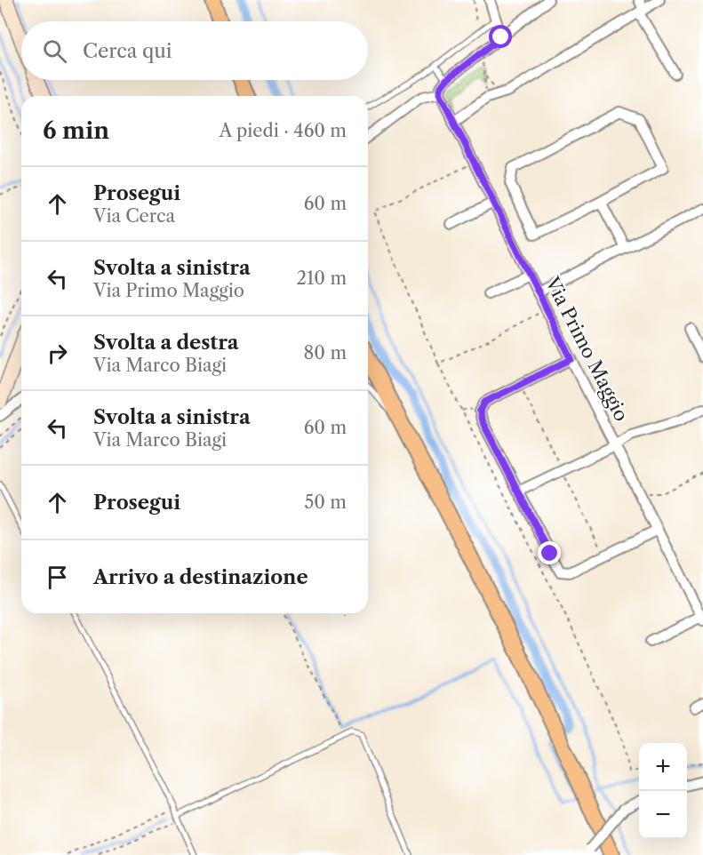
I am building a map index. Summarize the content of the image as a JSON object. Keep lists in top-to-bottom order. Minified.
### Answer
{"streets":{"street":["Via Primo Maggio"]},"page":{"search":"Cerca qui","heading":["6 min","A piedi · 460 m"],"list":[["Prosegui","Via Cerca","60 m"],["Svolta a sinistra","Via Primo Maggio","210 m"],["Svolta a destra","Via Marco Biagi","80 m"],["Svolta a sinistra","Via Marco Biagi","60 m"],["Prosegui","50 m"],"Arrivo a destinazione"],"map_buttons":["+","−"]}}
